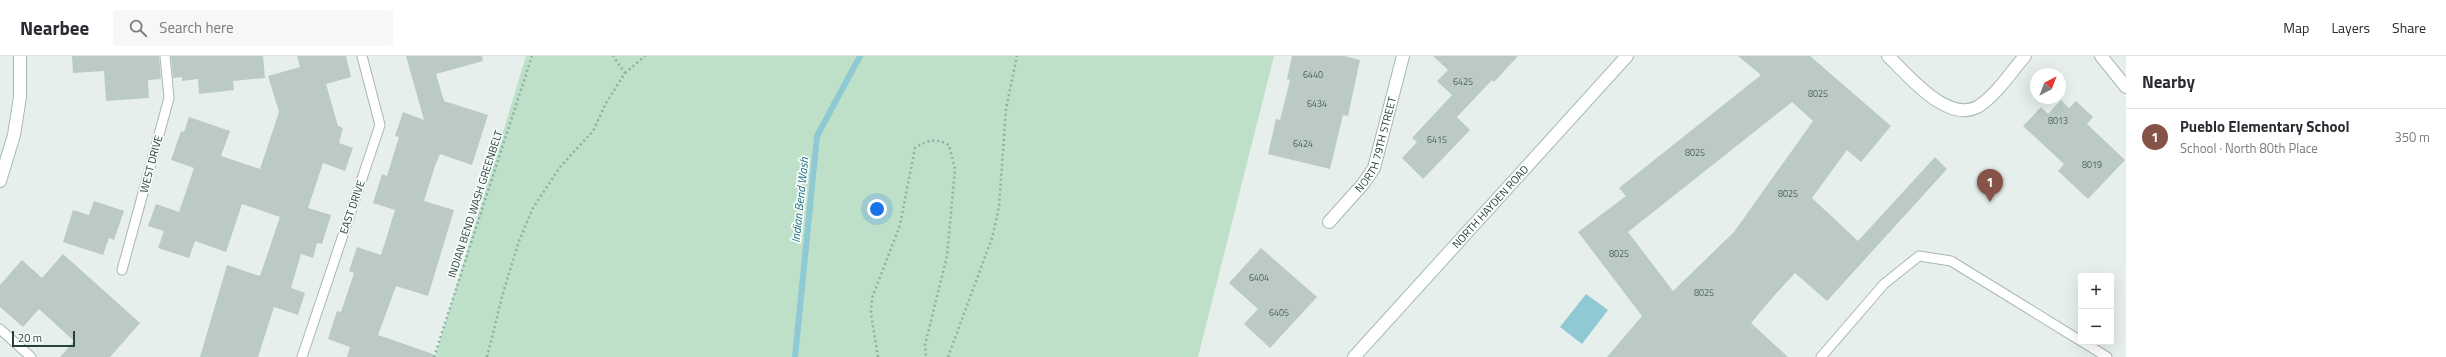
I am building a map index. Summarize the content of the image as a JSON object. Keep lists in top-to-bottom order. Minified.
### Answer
{"streets":{"street":["NORTH 79TH STREET","NORTH HAYDEN ROAD"],"lane":["WEST DRIVE","EAST DRIVE"],"path":["INDIAN BEND WASH GREENBELT"]},"water":["Indian Bend Wash"],"house_numbers":["6440","6425","8025","6434","8013","6415","6424","8025","8019","8025","8025","6404","8025","6405"],"scale_bar":"20 m","north":"top right","page":{"header":"Nearbee","search":"Search here","nav":["Map","Layers","Share"],"heading":"Nearby","list":[{"mark":"1","name":"Pueblo Elementary School","note":"School · North 80th Place","value":"350 m"}],"pins":"1","map_buttons":["+","−"],"scale":"20 m"}}
